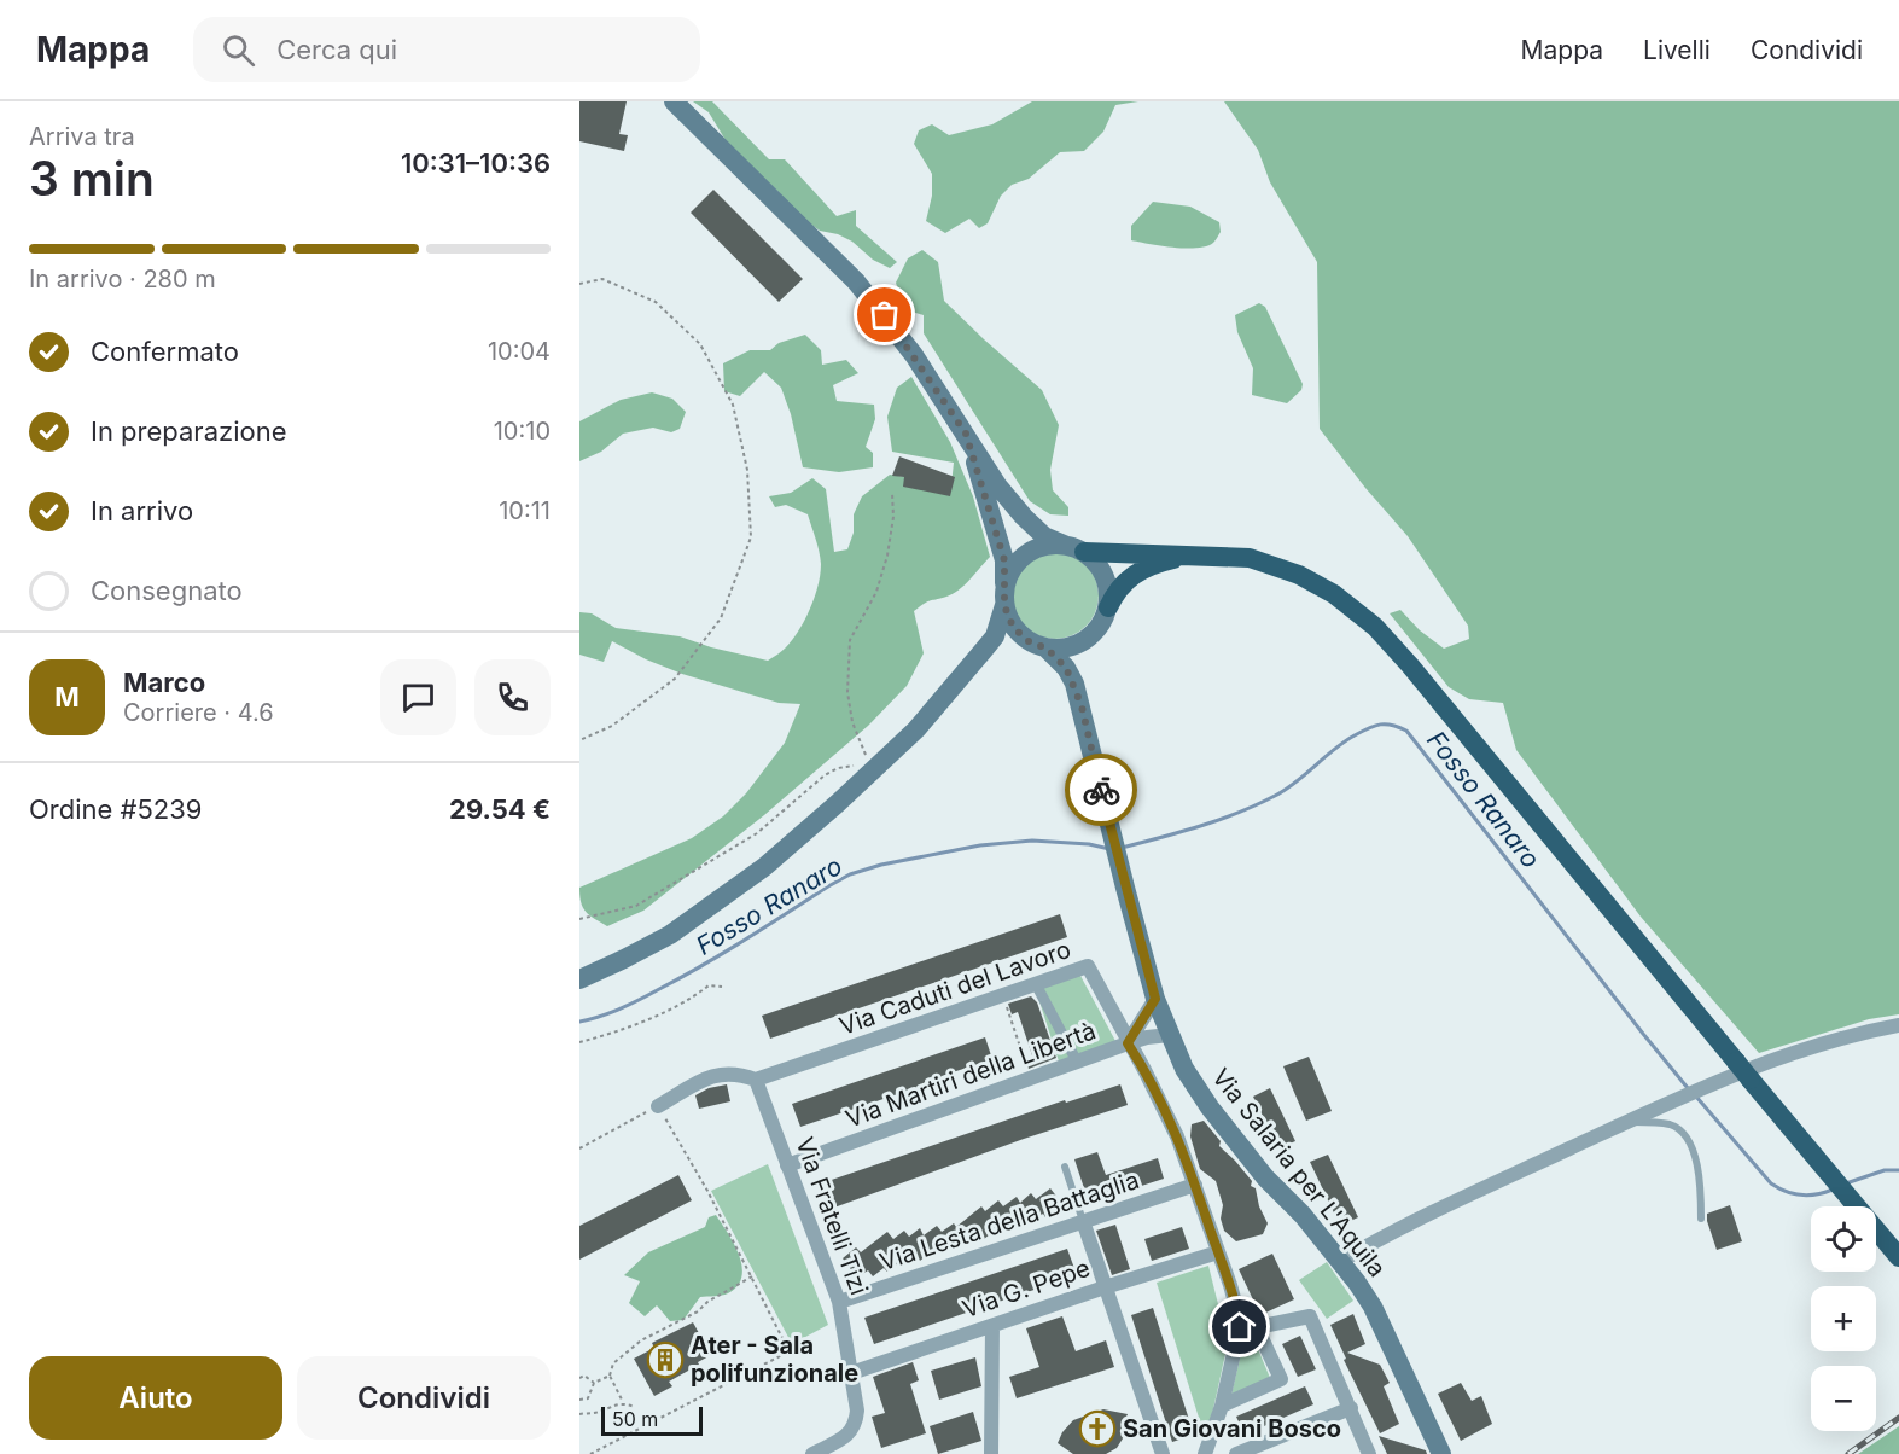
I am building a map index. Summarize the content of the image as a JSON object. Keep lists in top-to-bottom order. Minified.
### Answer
{"streets":{"main road":["Via Salaria per L'Aquila"],"street":["Via Caduti del Lavoro","Via Martiri della Libertà","Via Fratelli Tizi","Via Lesta della Battaglia","Via G. Pepe"]},"crossings":[["Via Caduti del Lavoro","Via Martiri della Libertà"],["Via Caduti del Lavoro","Via Fratelli Tizi"],["Via Martiri della Libertà","Via Salaria per L'Aquila"],["Via Martiri della Libertà","Via Fratelli Tizi"],["Via Fratelli Tizi","Via Lesta della Battaglia"],["Via Fratelli Tizi","Via G. Pepe"]],"water":["Fosso Ranaro"],"places":{"building":["Ater - Sala polifunzionale"],"church":["San Giovani Bosco"]},"scale_bar":"50 m","page":{"header":"Mappa","search":"Cerca qui","nav":["Mappa","Livelli","Condividi"],"heading":["3 min","Arriva tra","10:31–10:36"],"panel":["Marco","Corriere · 4.6","Ordine #5239","29.54 €"],"bar":"In arrivo · 280 m","list":[["Confermato","10:04"],["In preparazione","10:10"],["In arrivo","10:11"],"Consegnato"],"round":"M","map_buttons":["+","−"],"buttons":["Aiuto","Condividi"],"scale":"50 m"}}
